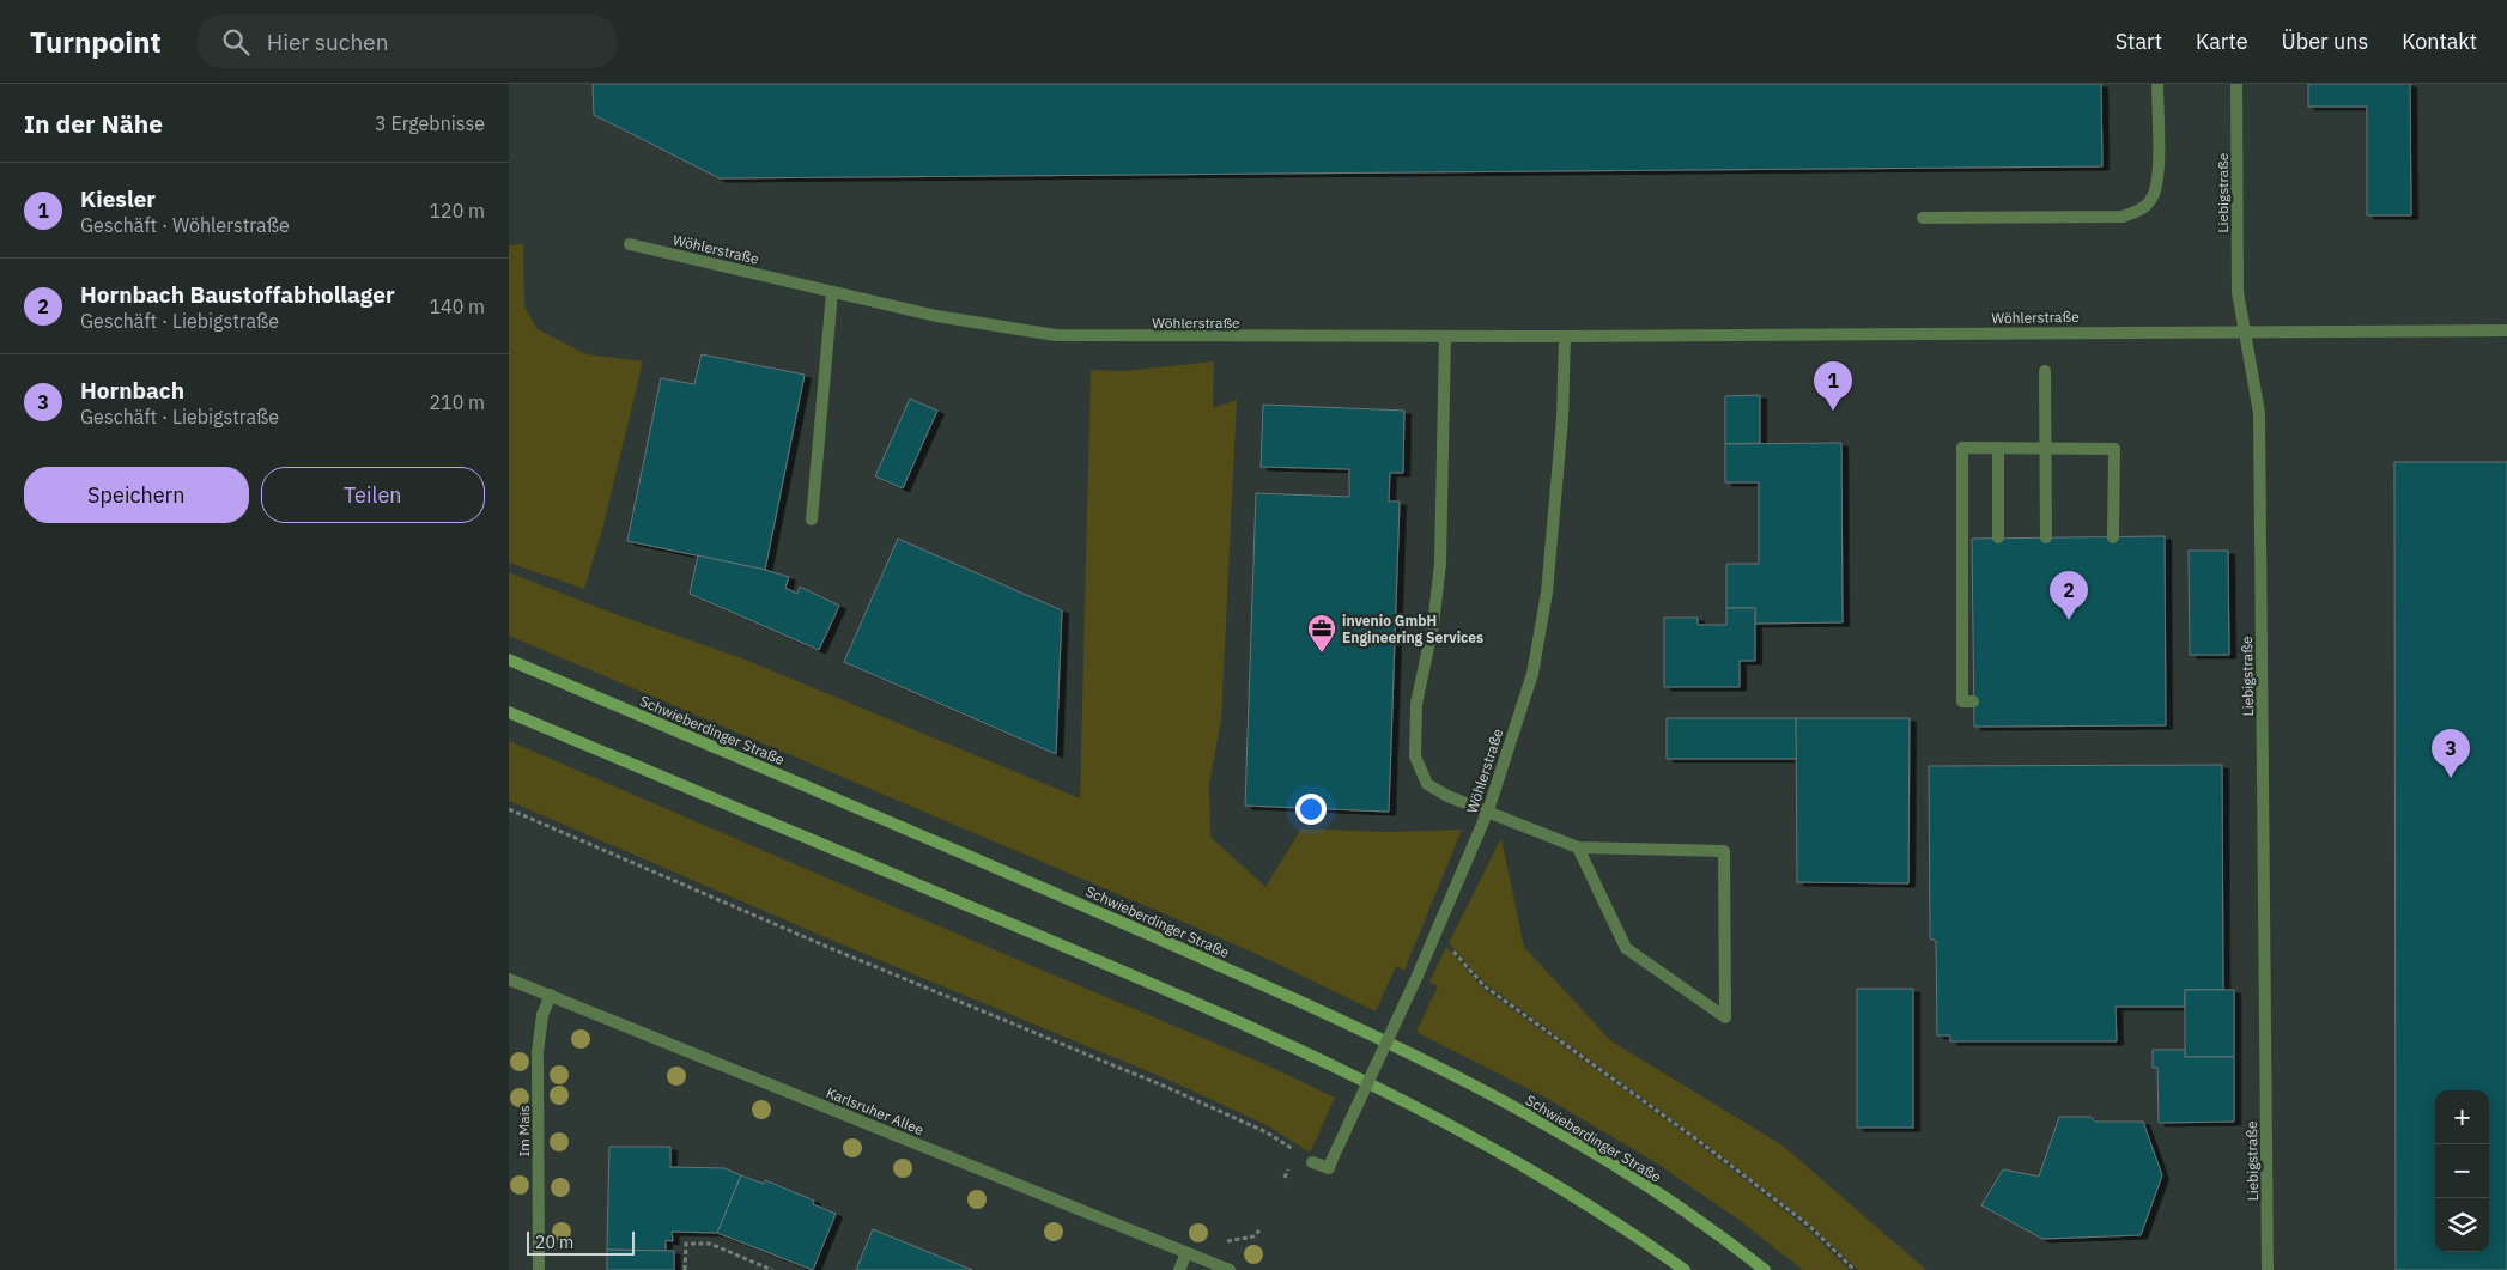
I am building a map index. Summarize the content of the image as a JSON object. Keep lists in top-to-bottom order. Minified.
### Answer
{"streets":{"main road":["Schwieberdinger Straße"],"street":["Liebigstraße","Wöhlerstraße","Karlsruher Allee","Im Mais"]},"crossings":[["Liebigstraße","Wöhlerstraße"],["Karlsruher Allee","Im Mais"]],"places":{"office":["invenio GmbH Engineering Services"]},"scale_bar":"20 m","page":{"header":"Turnpoint","search":"Hier suchen","nav":["Start","Karte","Über uns","Kontakt"],"heading":["In der Nähe","3 Ergebnisse"],"list":[{"mark":"1","name":"Kiesler","note":"Geschäft · Wöhlerstraße","value":"120 m"},{"mark":"2","name":"Hornbach Baustoffabhollager","note":"Geschäft · Liebigstraße","value":"140 m"},{"mark":"3","name":"Hornbach","note":"Geschäft · Liebigstraße","value":"210 m"}],"pins":["1","2","3"],"buttons":["Speichern","Teilen"],"map_buttons":["+","−"],"scale":"20 m"}}
